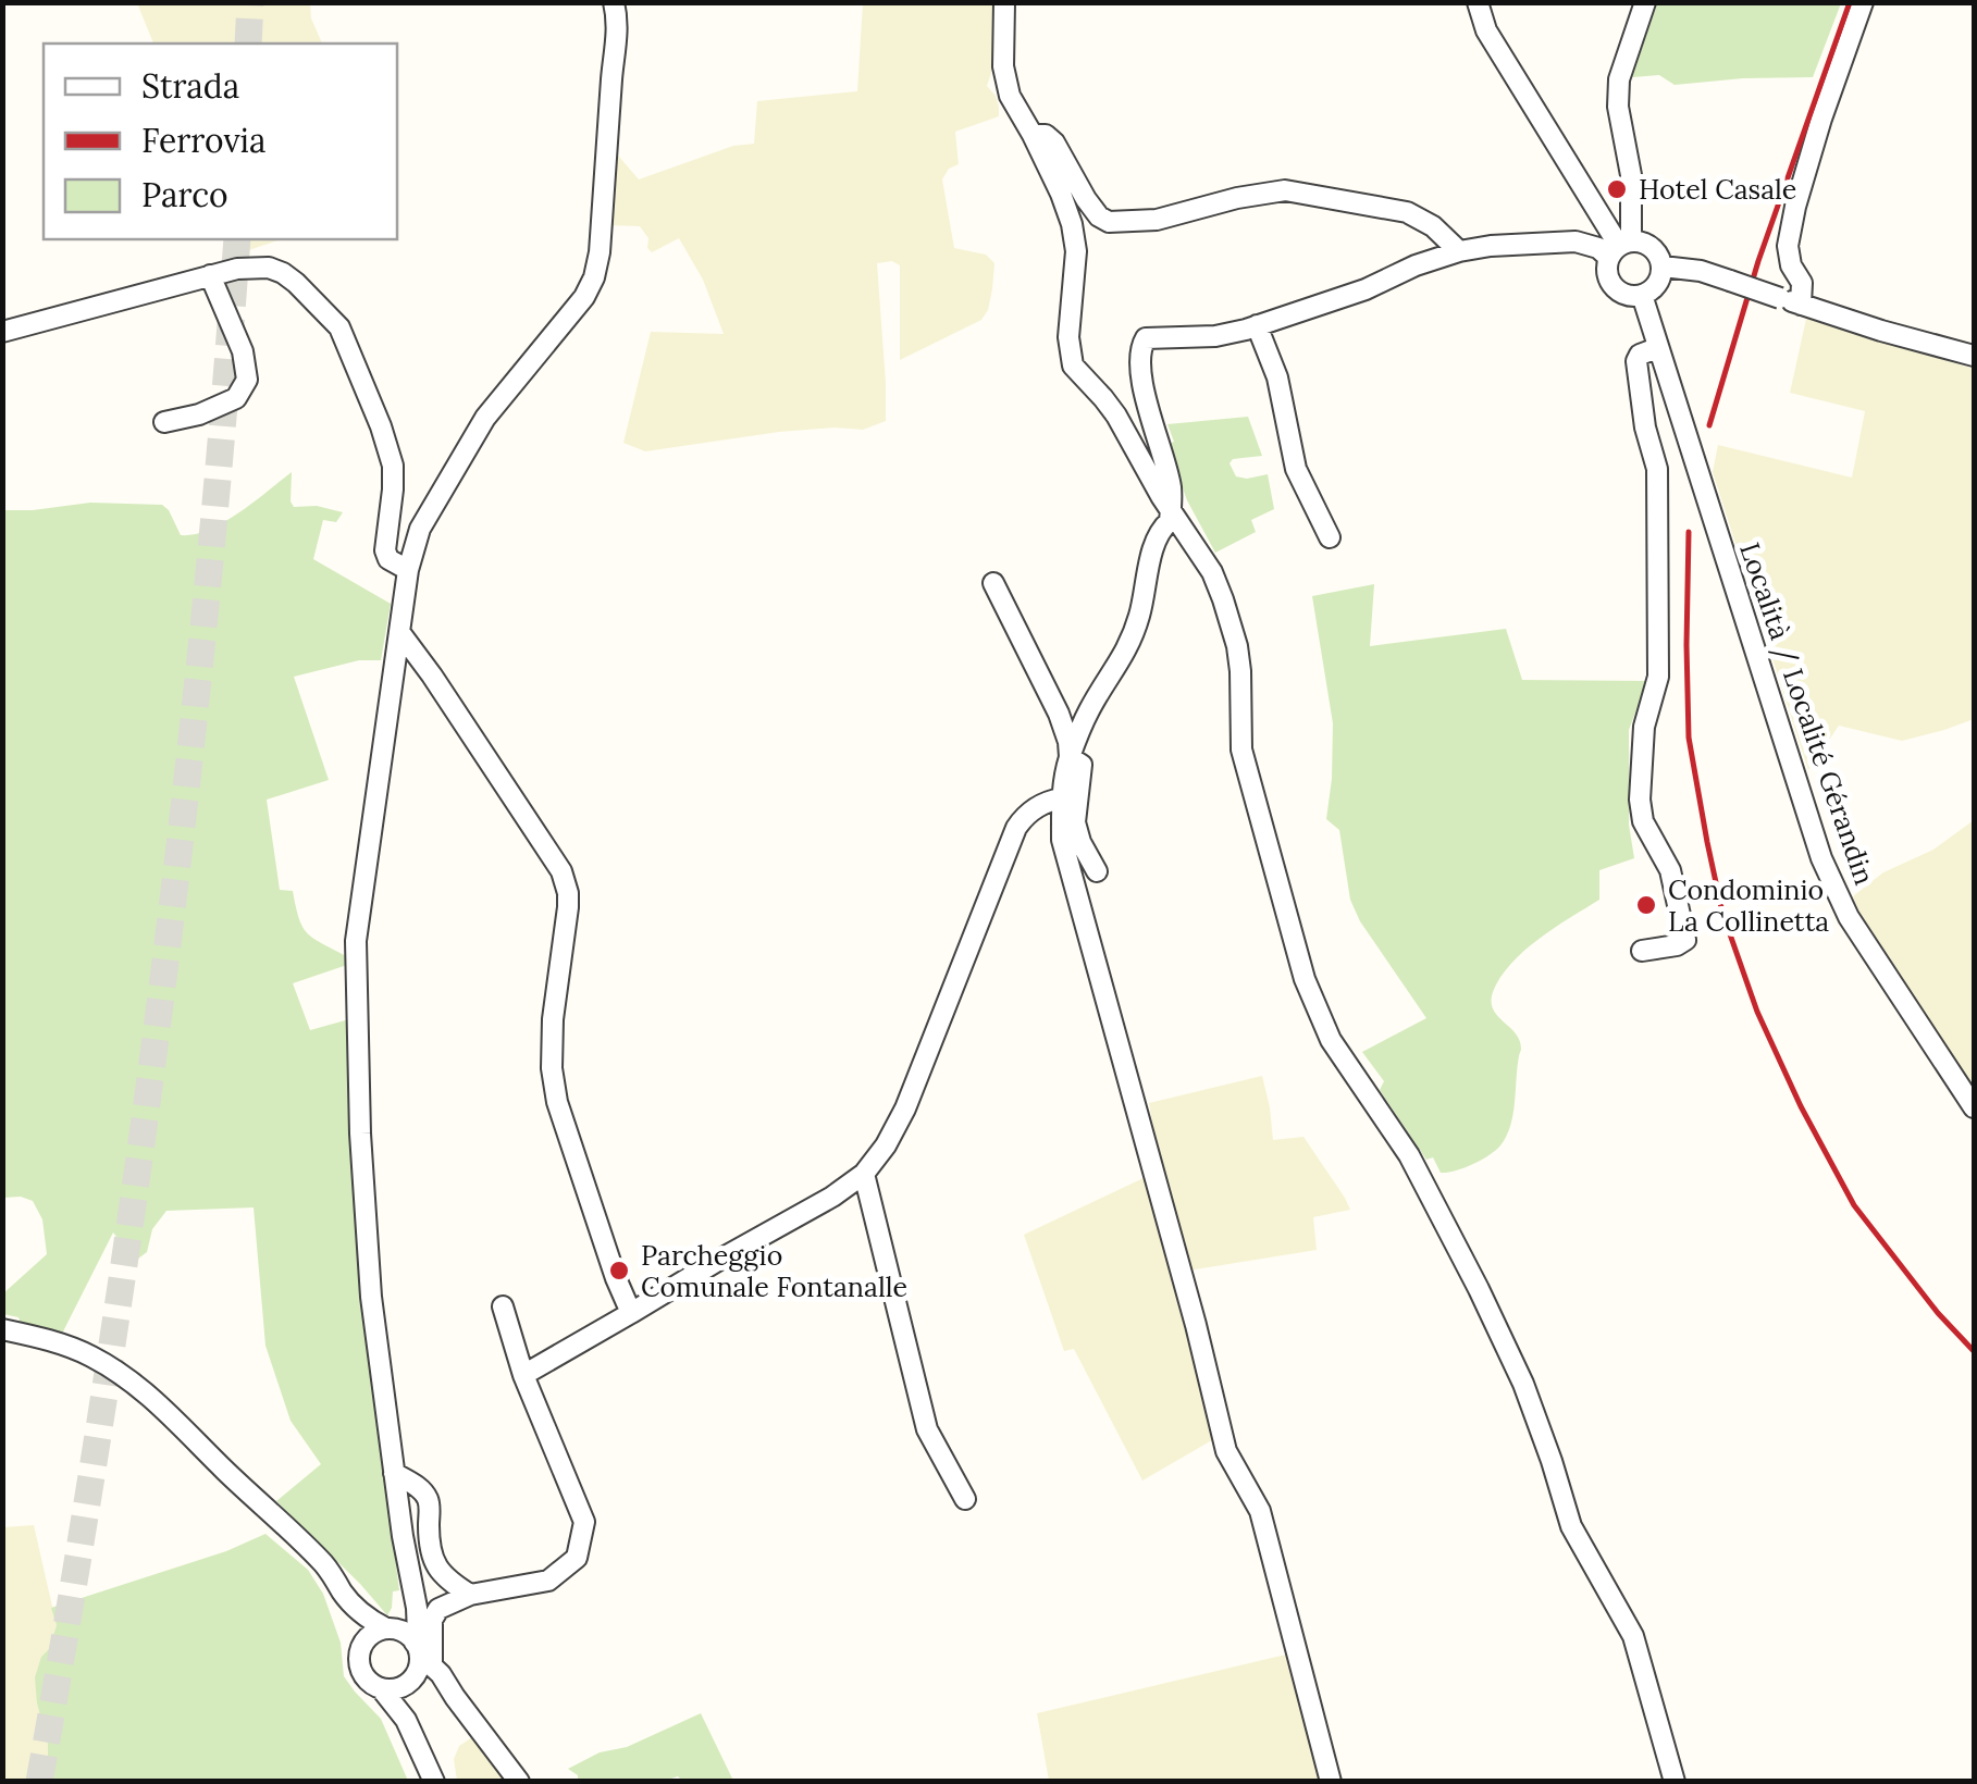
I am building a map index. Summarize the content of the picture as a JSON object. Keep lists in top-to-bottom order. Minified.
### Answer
{"streets":{"street":["Località / Localité Gérandin"]},"places":["Hotel Casale","Condominio La Collinetta","Parcheggio Comunale Fontanalle"],"legend":["Strada","Ferrovia","Parco"]}
